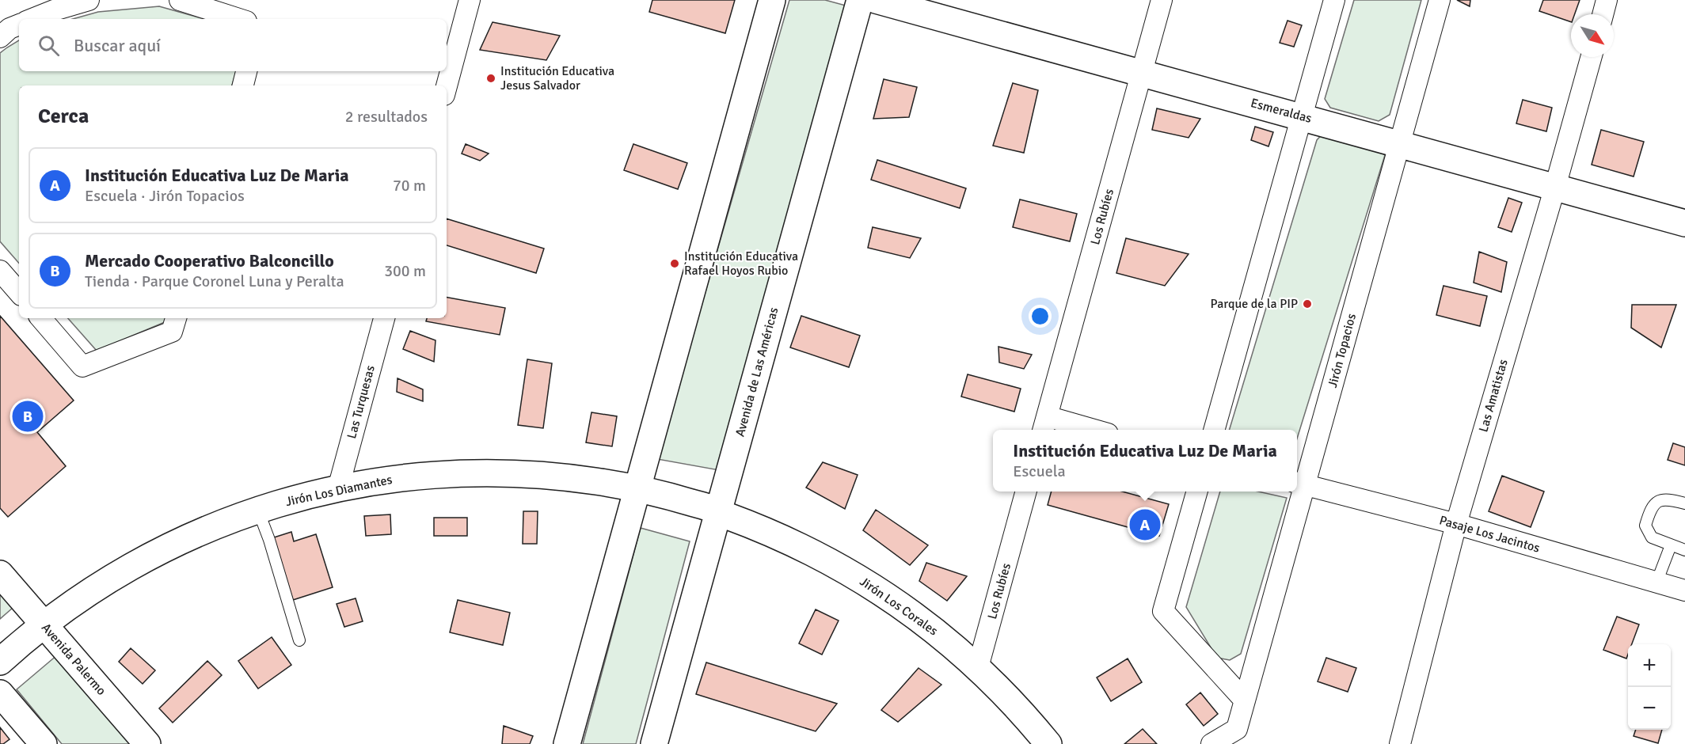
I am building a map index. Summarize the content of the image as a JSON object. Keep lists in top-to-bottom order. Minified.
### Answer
{"streets":{"street":["Esmeraldas","Los Rubíes","Jirón Topacios","Avenida de Las Américas","Las Amatistas","Las Turquesas","Jirón Los Diamantes","Pasaje Los Jacintos","Jirón Los Corales","Avenida Palermo"]},"crossings":[["Esmeraldas","Los Rubíes"],["Esmeraldas","Jirón Topacios"],["Esmeraldas","Las Amatistas"],["Los Rubíes","Jirón Los Corales"],["Jirón Topacios","Pasaje Los Jacintos"],["Avenida de Las Américas","Jirón Los Diamantes"],["Avenida de Las Américas","Jirón Los Corales"],["Las Amatistas","Pasaje Los Jacintos"],["Las Turquesas","Jirón Los Diamantes"],["Jirón Los Diamantes","Jirón Los Corales"],["Jirón Los Diamantes","Avenida Palermo"]],"places":["Institución Educativa Jesus Salvador","Institución Educativa Rafael Hoyos Rubio","Parque de la PIP"],"north":"bottom right","page":{"search":"Buscar aquí","heading":["Cerca","2 resultados"],"list":[{"mark":"A","name":"Institución Educativa Luz De Maria","note":"Escuela · Jirón Topacios","value":"70 m"},{"mark":"B","name":"Mercado Cooperativo Balconcillo","note":"Tienda · Parque Coronel Luna y Peralta","value":"300 m"}],"pins":["B","A"],"popup":["Institución Educativa Luz De Maria","Escuela"],"map_buttons":["+","−"]}}
